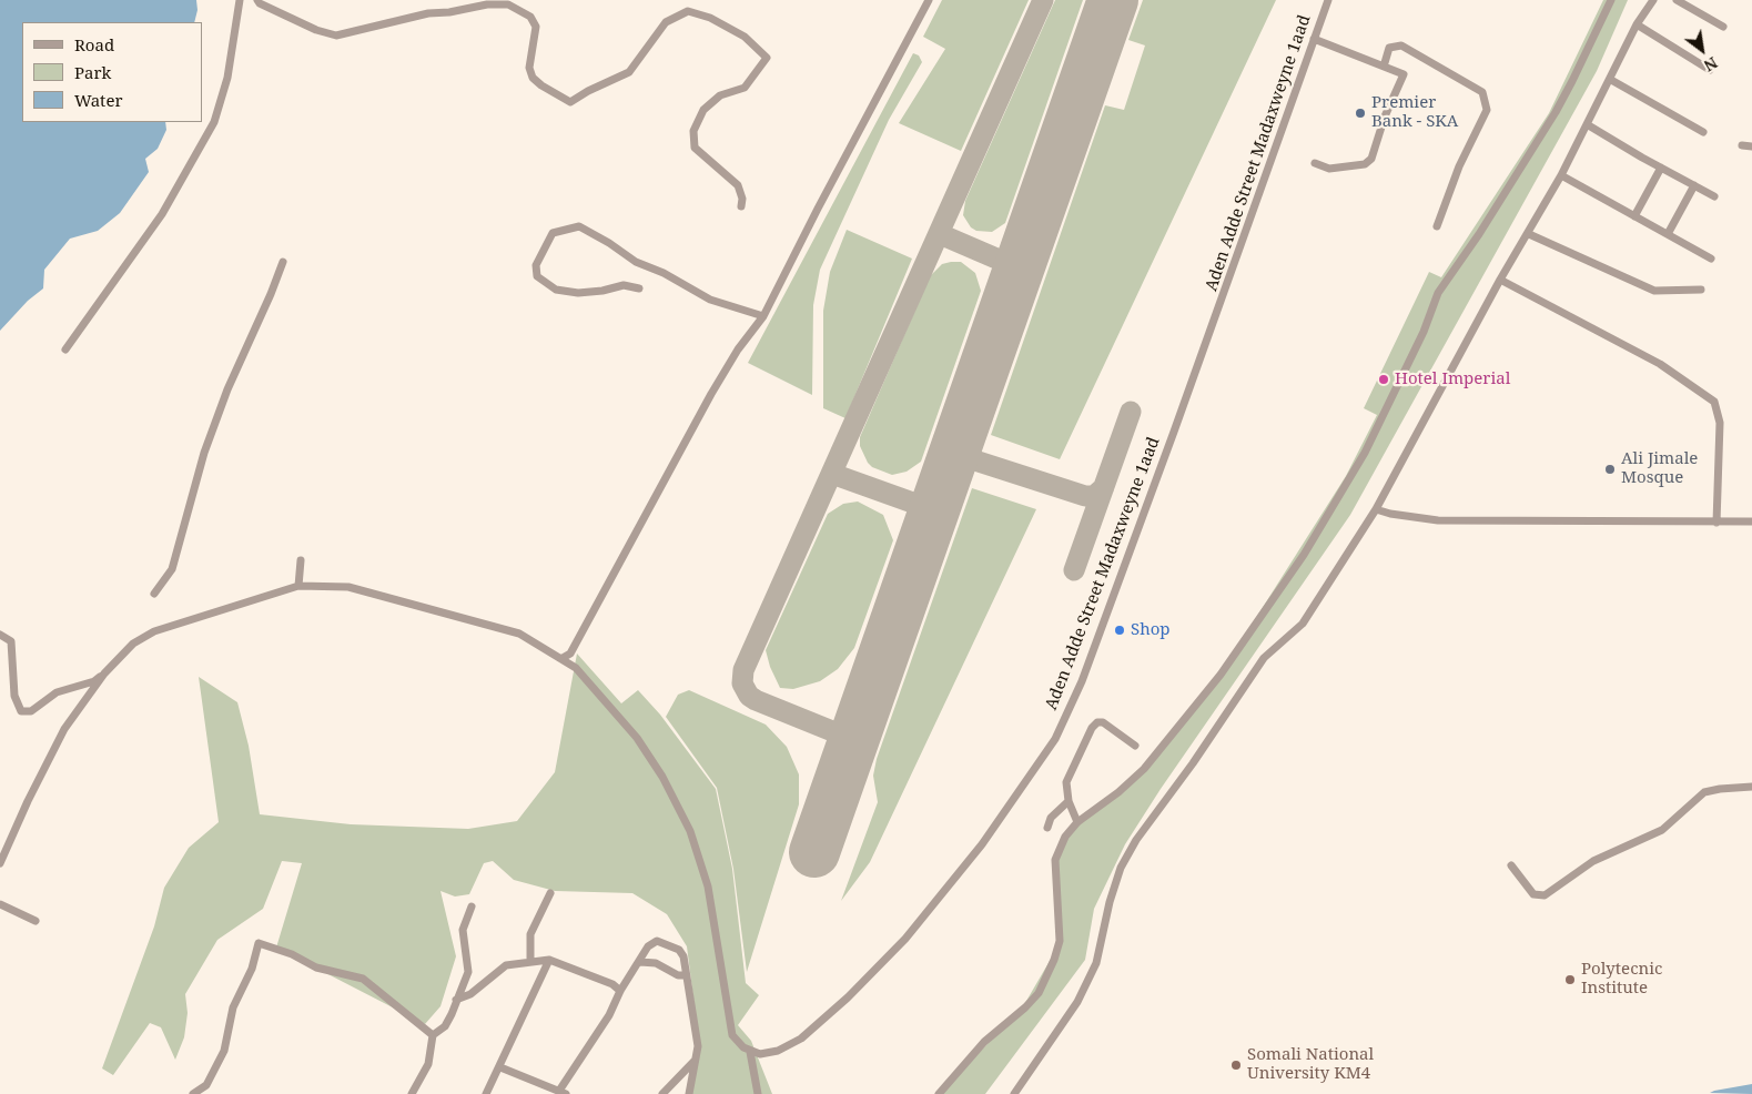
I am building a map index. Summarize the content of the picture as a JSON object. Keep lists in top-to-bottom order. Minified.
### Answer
{"streets":{"street":["Aden Adde Street Madaxweyne 1aad"]},"places":["Premier Bank - SKA","Hotel Imperial","Ali Jimale Mosque","Shop","Polytecnic Institute","Somali National University KM4"],"legend":["Road","Park","Water"],"north":"bottom right"}
